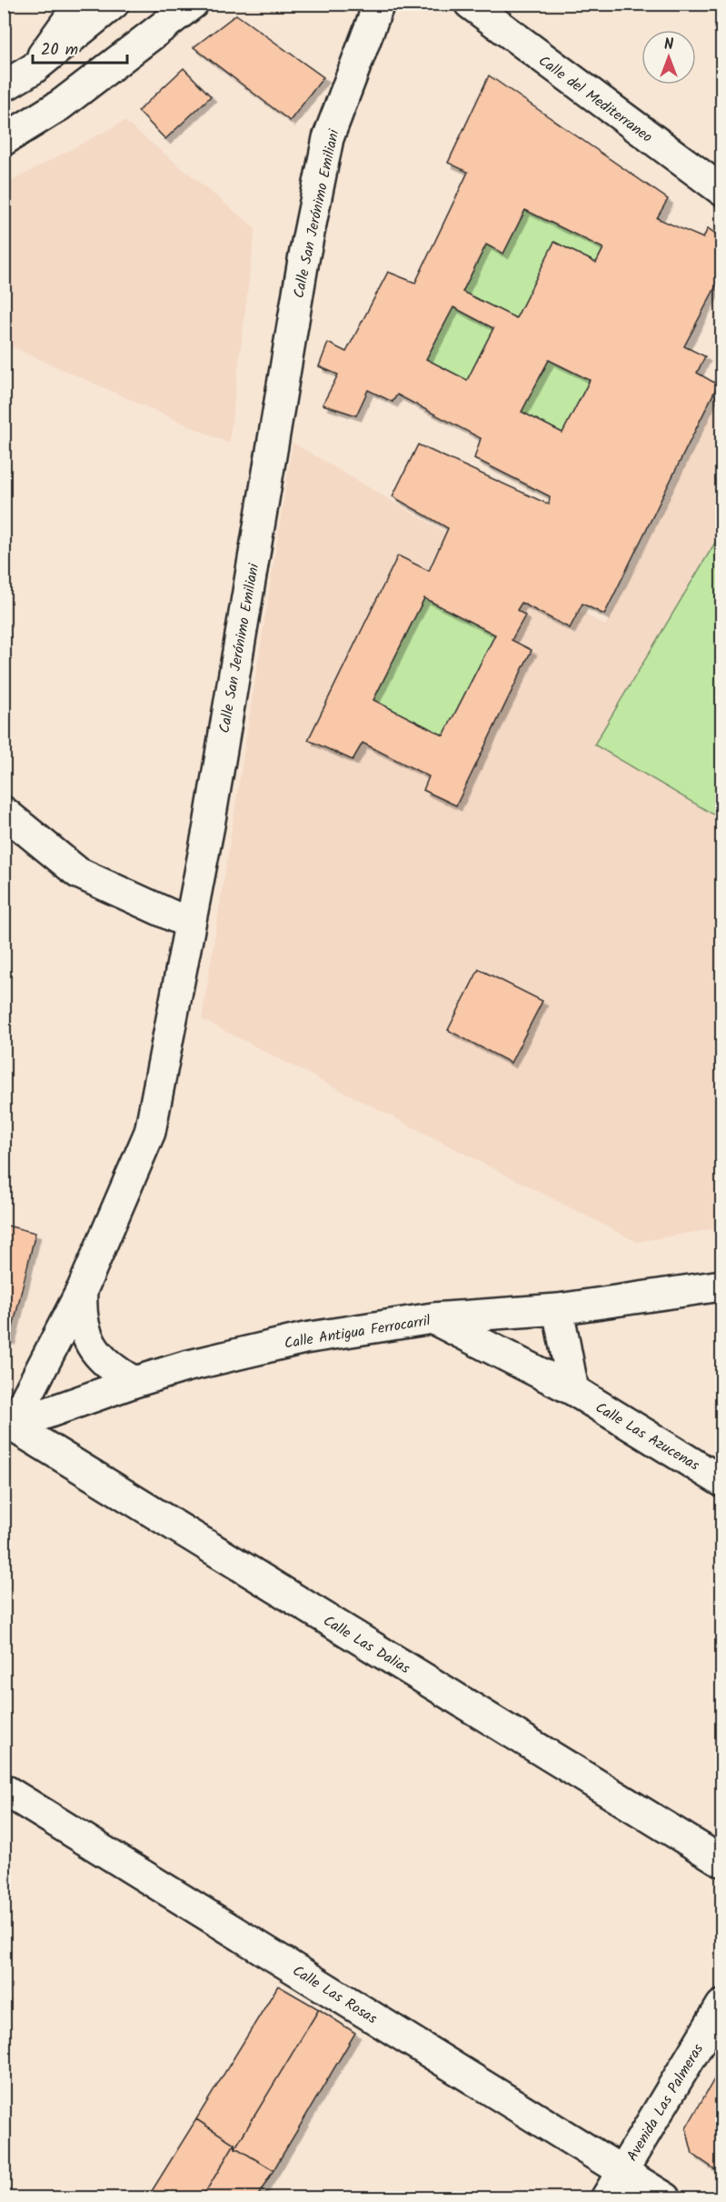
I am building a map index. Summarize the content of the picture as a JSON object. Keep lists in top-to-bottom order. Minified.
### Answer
{"streets":{"street":["Calle del Mediterraneo","Calle San Jerónimo Emiliani","Calle Antigua Ferrocarril","Calle Las Azucenas","Calle Las Dalias","Calle Las Rosas","Avenida Las Palmeras"]},"crossings":[["Calle San Jerónimo Emiliani","Calle Antigua Ferrocarril"],["Calle San Jerónimo Emiliani","Calle Las Dalias"],["Calle Antigua Ferrocarril","Calle Las Azucenas"],["Calle Antigua Ferrocarril","Calle Las Dalias"],["Calle Las Rosas","Avenida Las Palmeras"]],"scale_bar":"20 m","north":"top"}
